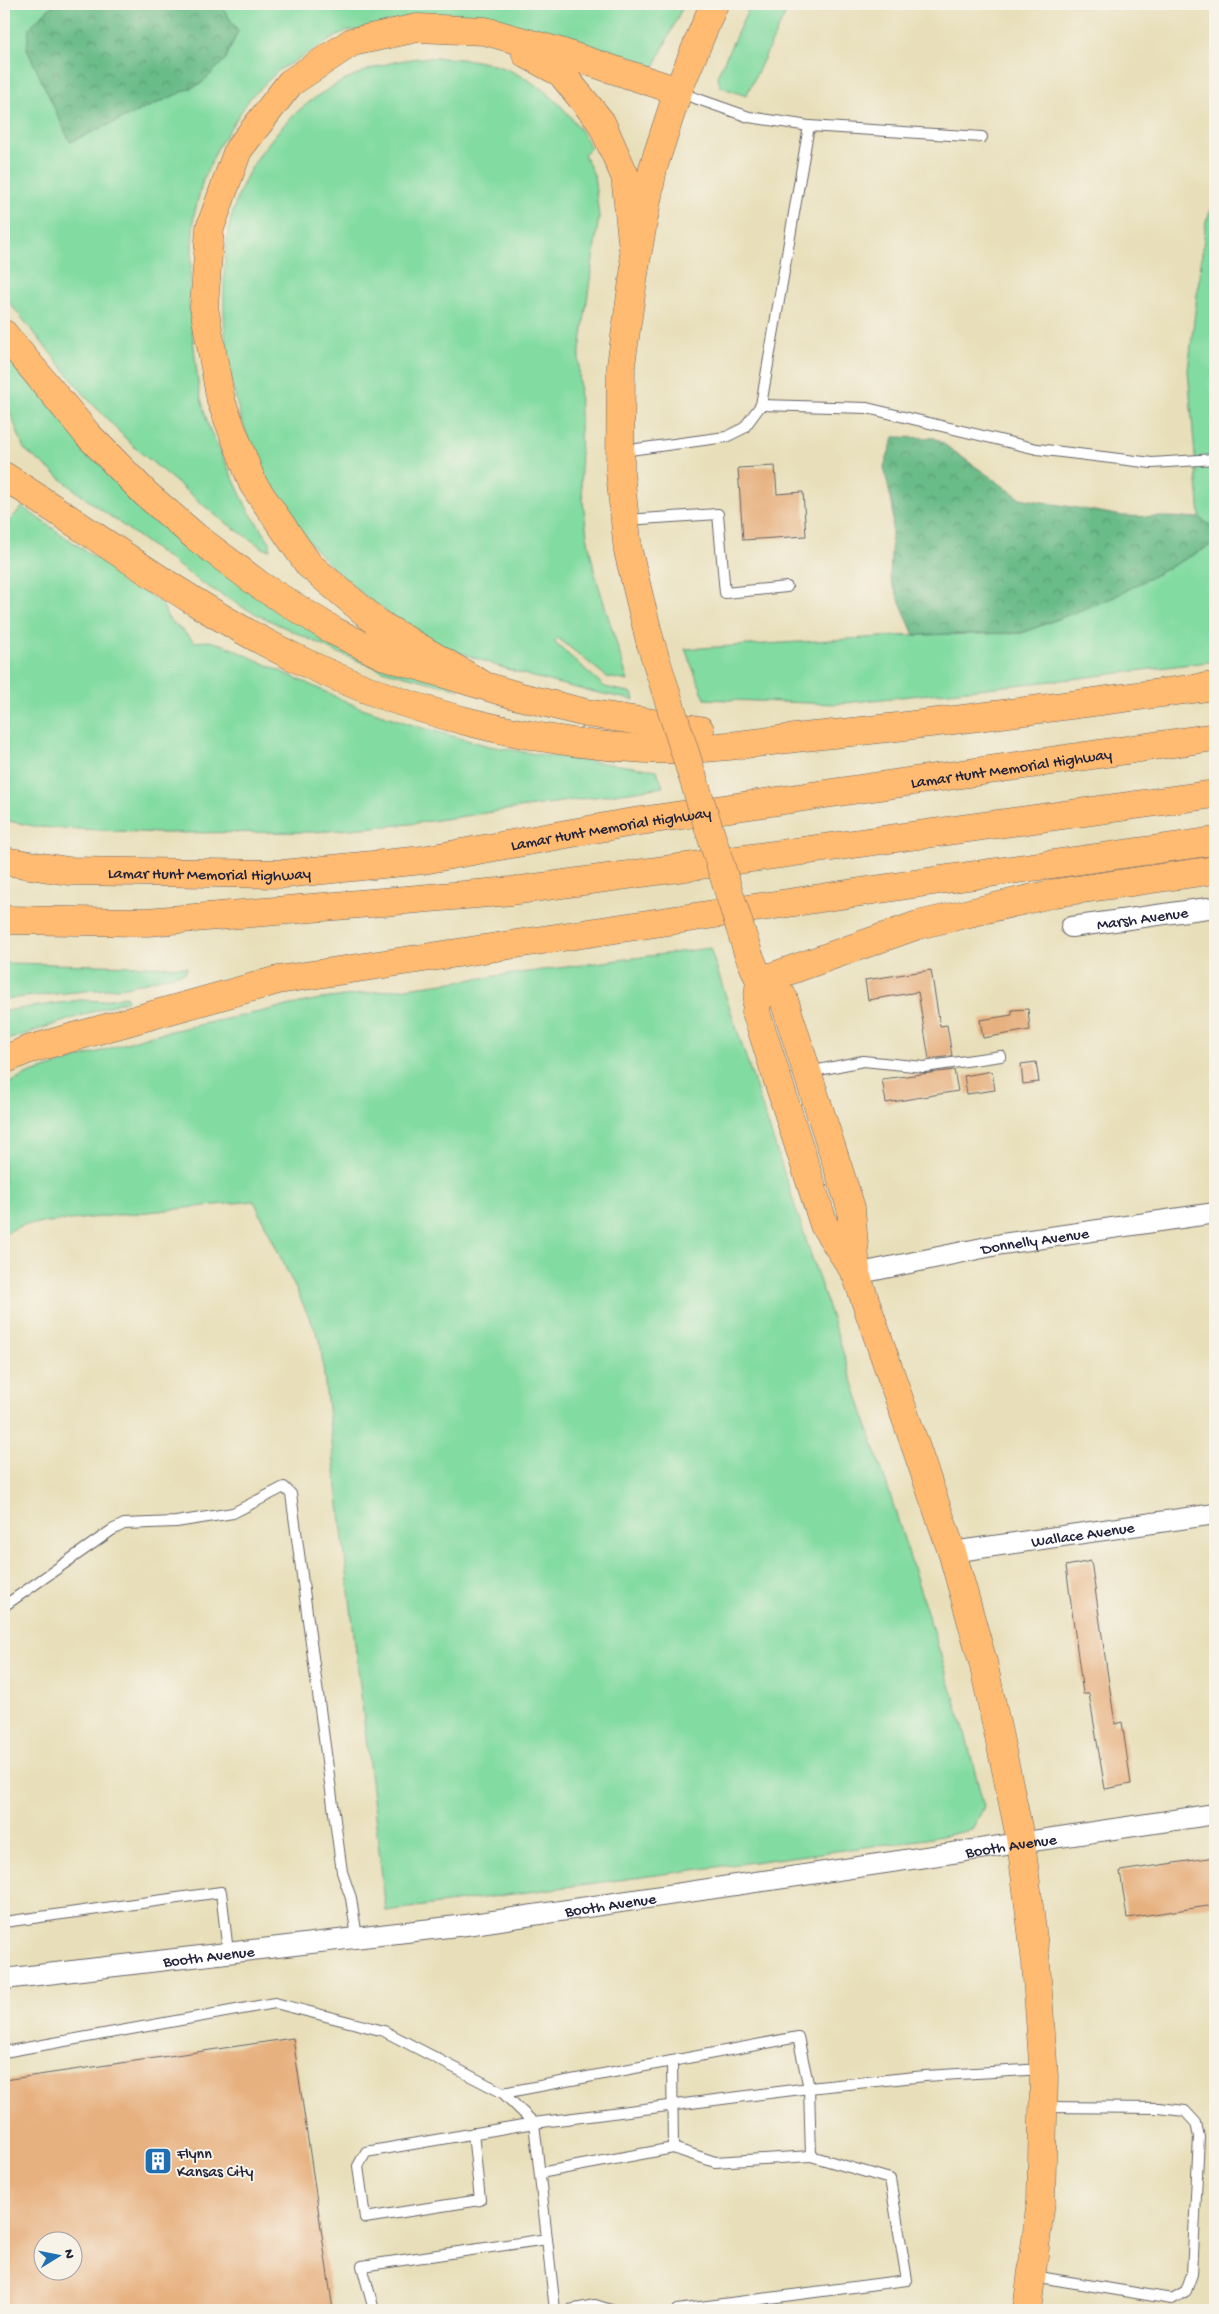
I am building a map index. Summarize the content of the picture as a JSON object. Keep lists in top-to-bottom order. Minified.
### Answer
{"streets":{"main road":["Lamar Hunt Memorial Highway"],"street":["Marsh Avenue","Donnelly Avenue","Wallace Avenue","Booth Avenue"]},"places":{"building":["Flynn Kansas City"]},"north":"right"}
